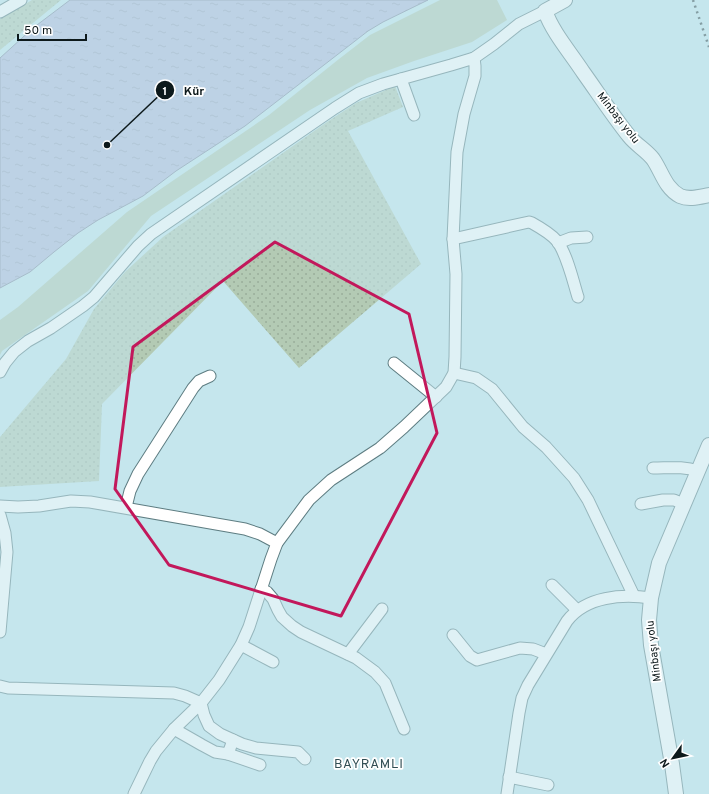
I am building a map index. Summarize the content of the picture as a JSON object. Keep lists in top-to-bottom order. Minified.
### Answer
{"streets":{"street":["Minbaşı yolu"]},"districts":["BAYRAMLI"],"places":["Kür"],"scale_bar":"50 m","north":"bottom left"}
